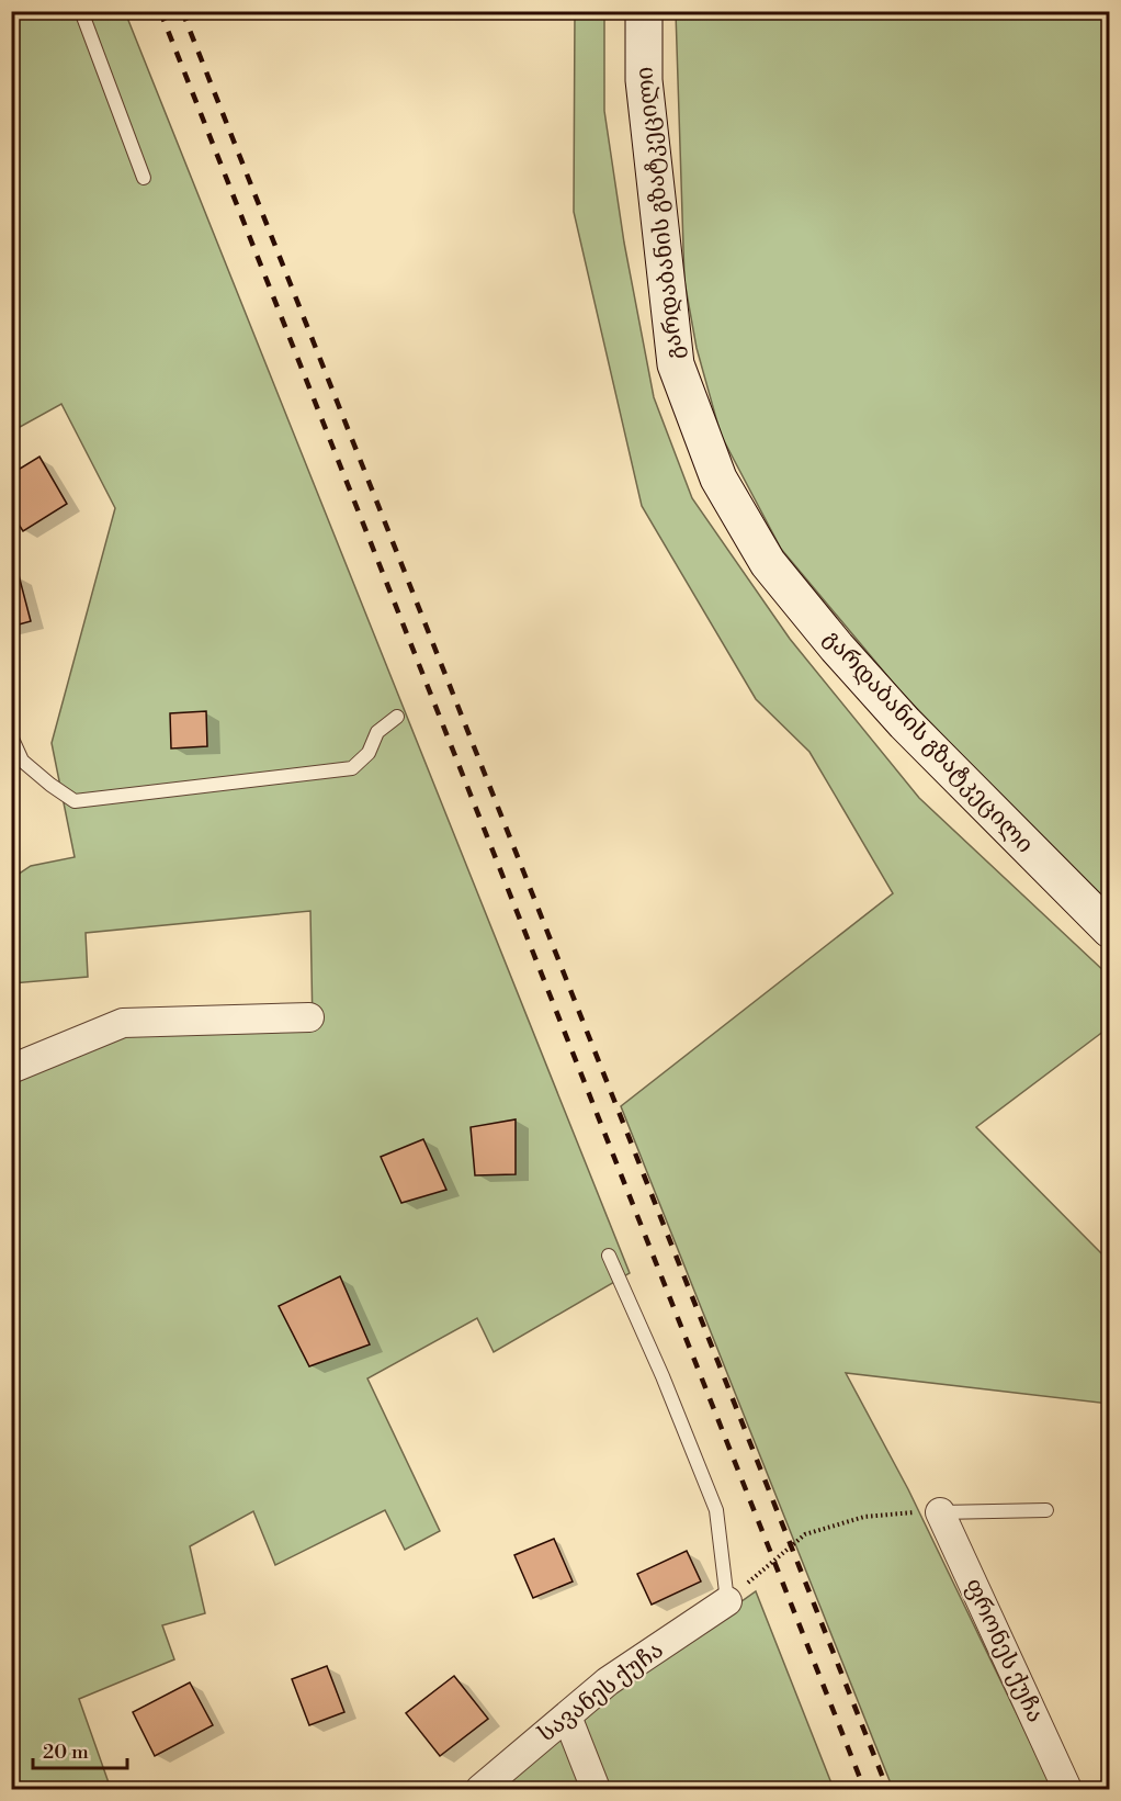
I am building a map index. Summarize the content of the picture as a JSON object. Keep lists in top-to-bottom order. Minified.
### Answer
{"streets":{"main road":["გარდაბანის გზატკეცილი"],"street":["ფრონეს ქუჩა","სავანეს ქუჩა"]},"scale_bar":"20 m"}
